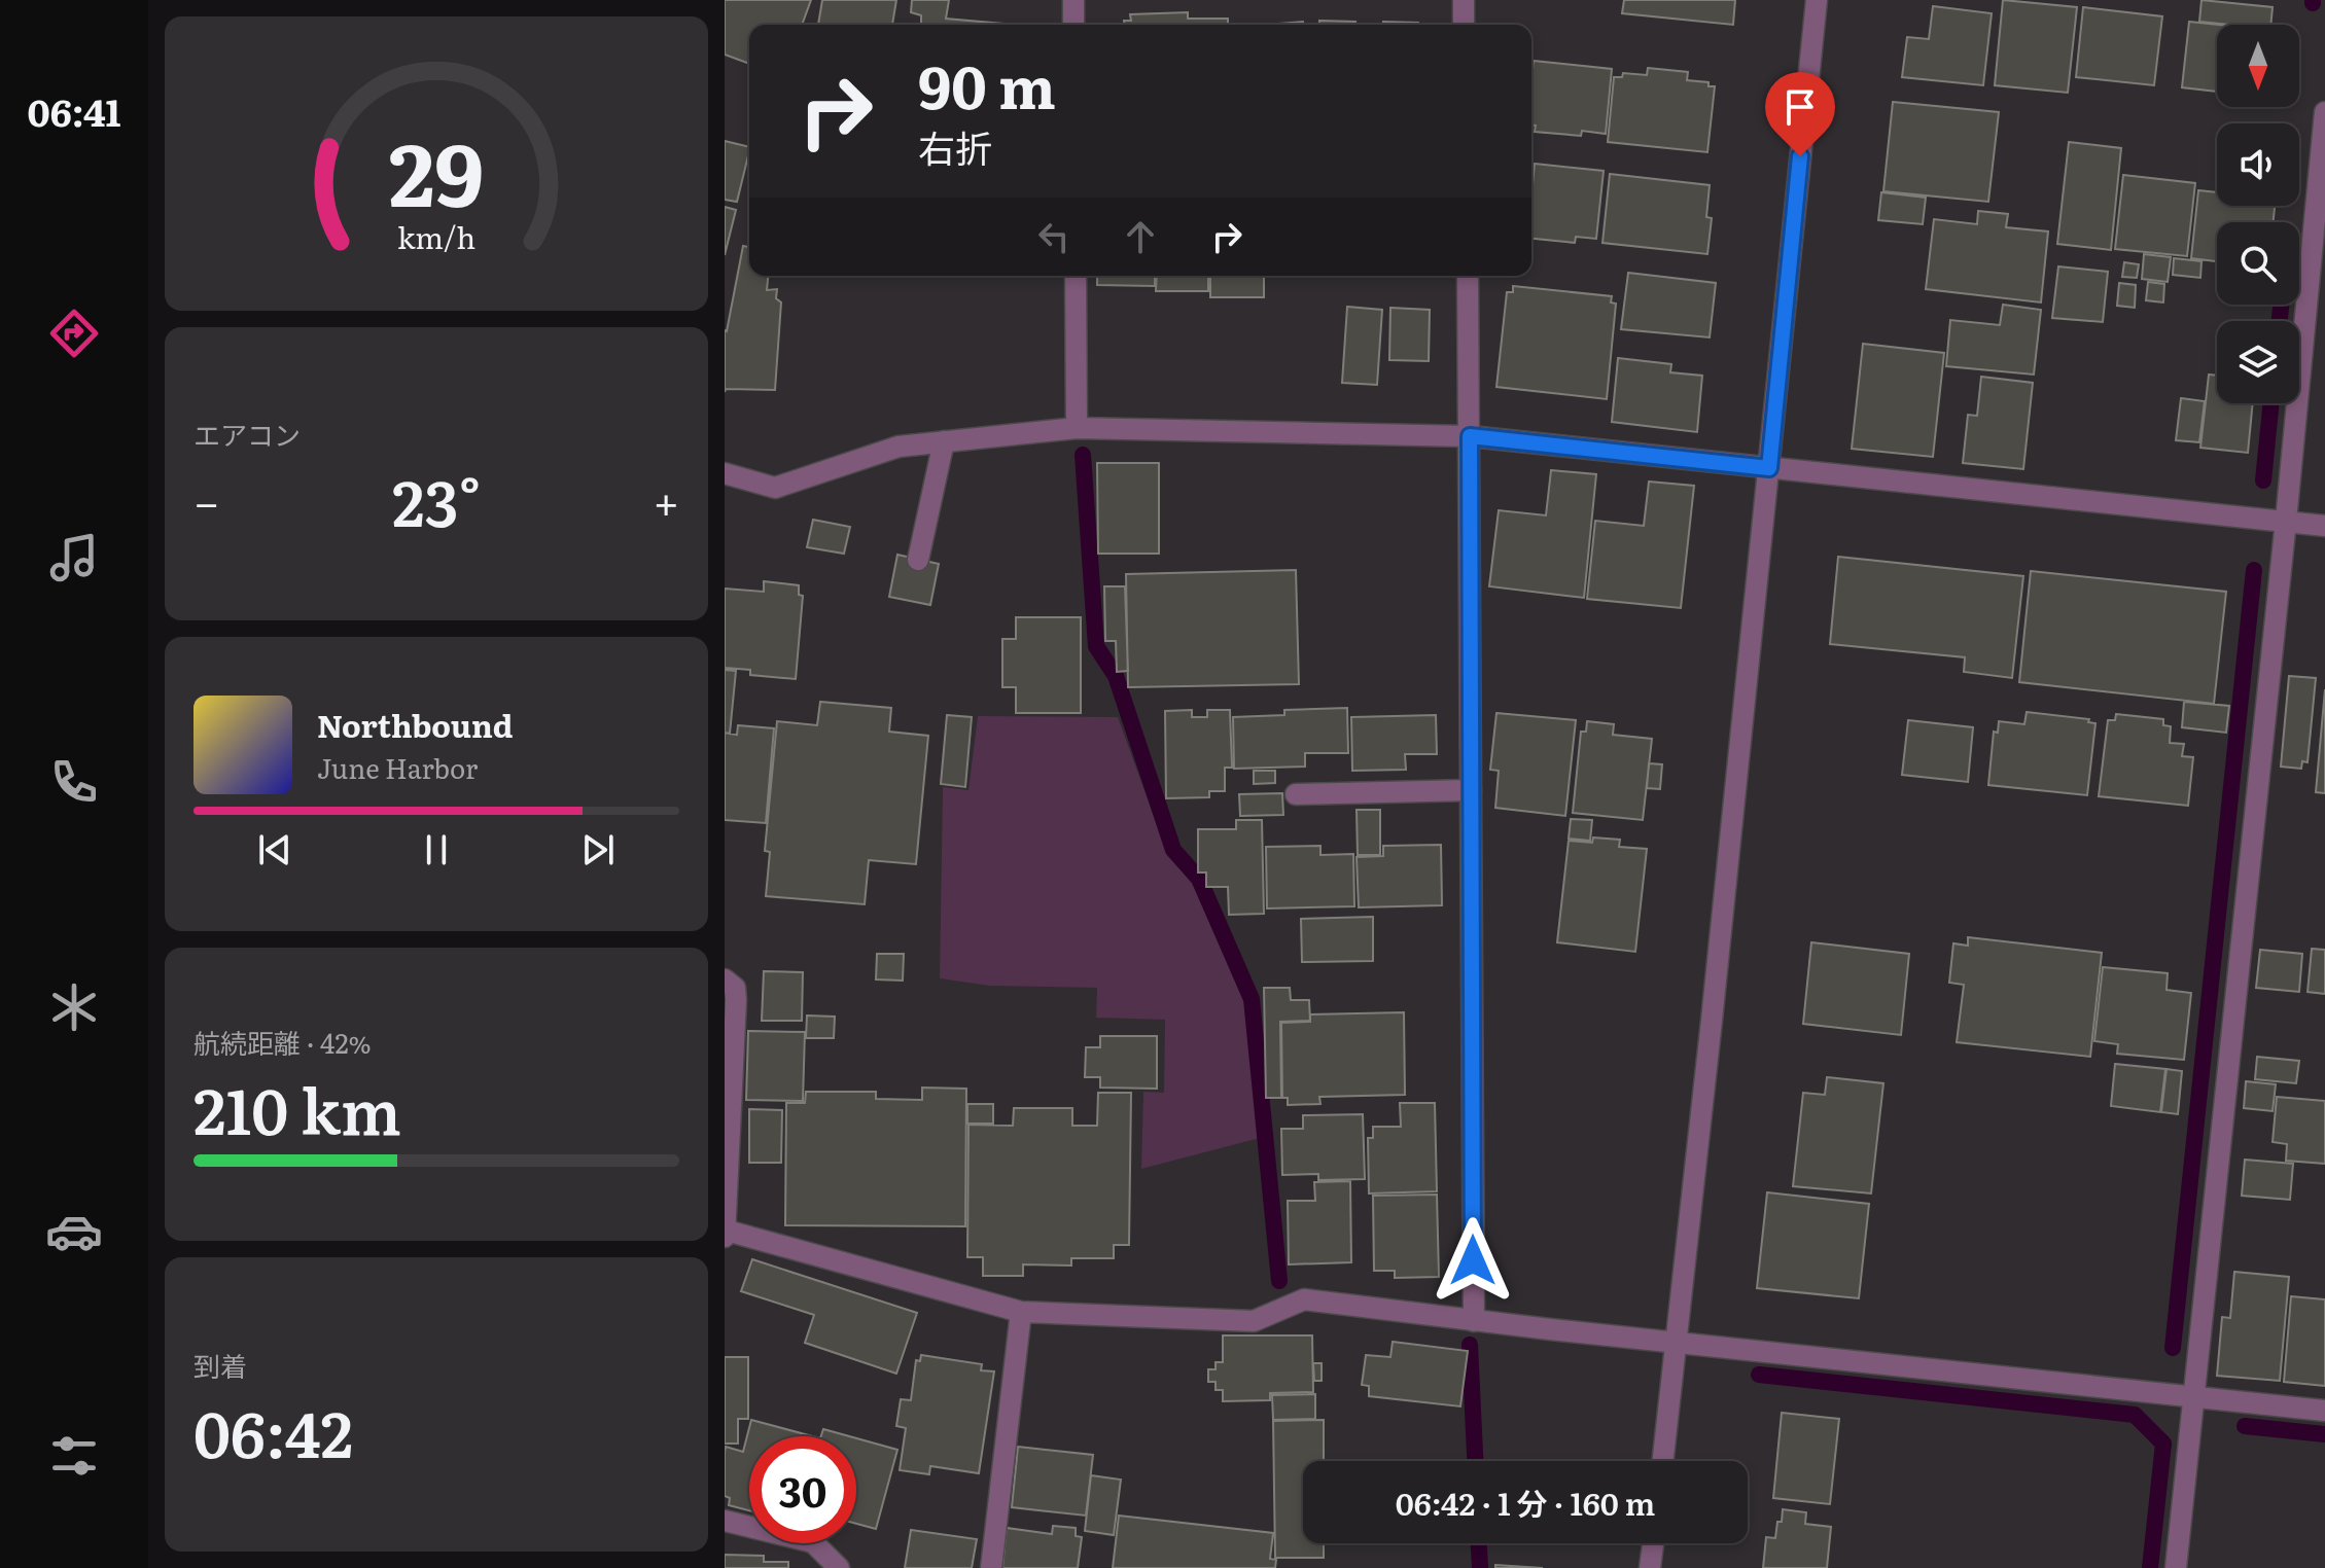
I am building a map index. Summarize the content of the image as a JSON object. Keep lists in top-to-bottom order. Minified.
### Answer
{"north":"bottom","page":{"tabs":"06:41","turn":["90 m","右折"],"tile":["エアコン",["航続距離 · 42%","210 km"],["到着","06:42"]],"heat":["−","23°","+"],"song":["Northbound","June Harbor"],"limit":"30","trip":"06:42 · 1 分 · 160 m","gauge":["29","km/h"]}}
